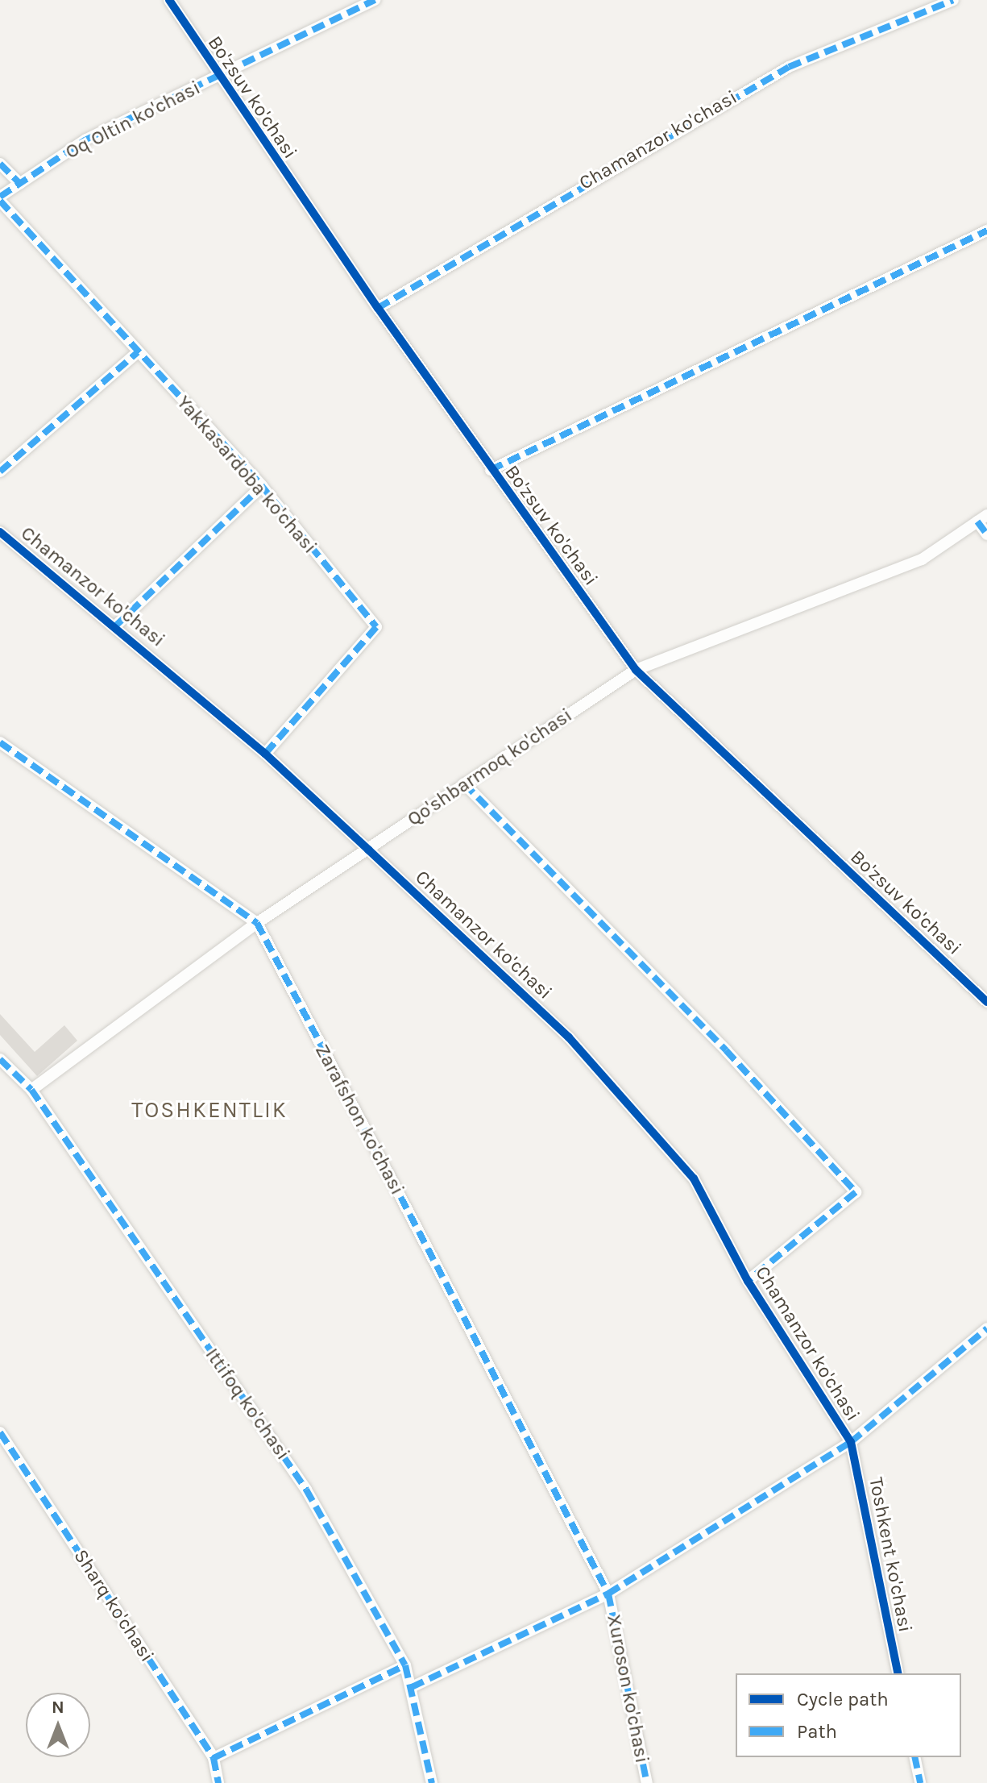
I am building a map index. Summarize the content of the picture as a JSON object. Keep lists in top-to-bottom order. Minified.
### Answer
{"streets":{"street":["Bo'zsuv ko'chasi","Oq Oltin ko'chasi","Chamanzor ko'chasi","Yakkasardoba ko'chasi","Qo'shbarmoq ko'chasi","Zarafshon ko'chasi","Ittifoq ko'chasi","Toshkent ko'chasi","Sharq ko'chasi","Xuroson ko'chasi"]},"crossings":[["Bo'zsuv ko'chasi","Oq Oltin ko'chasi"],["Bo'zsuv ko'chasi","Chamanzor ko'chasi"],["Bo'zsuv ko'chasi","Qo'shbarmoq ko'chasi"],["Oq Oltin ko'chasi","Yakkasardoba ko'chasi"],["Chamanzor ko'chasi","Yakkasardoba ko'chasi"],["Chamanzor ko'chasi","Qo'shbarmoq ko'chasi"],["Chamanzor ko'chasi","Toshkent ko'chasi"],["Qo'shbarmoq ko'chasi","Zarafshon ko'chasi"],["Qo'shbarmoq ko'chasi","Ittifoq ko'chasi"],["Zarafshon ko'chasi","Xuroson ko'chasi"]],"districts":["TOSHKENTLIK"],"legend":["Cycle path","Path"],"north":"top"}
